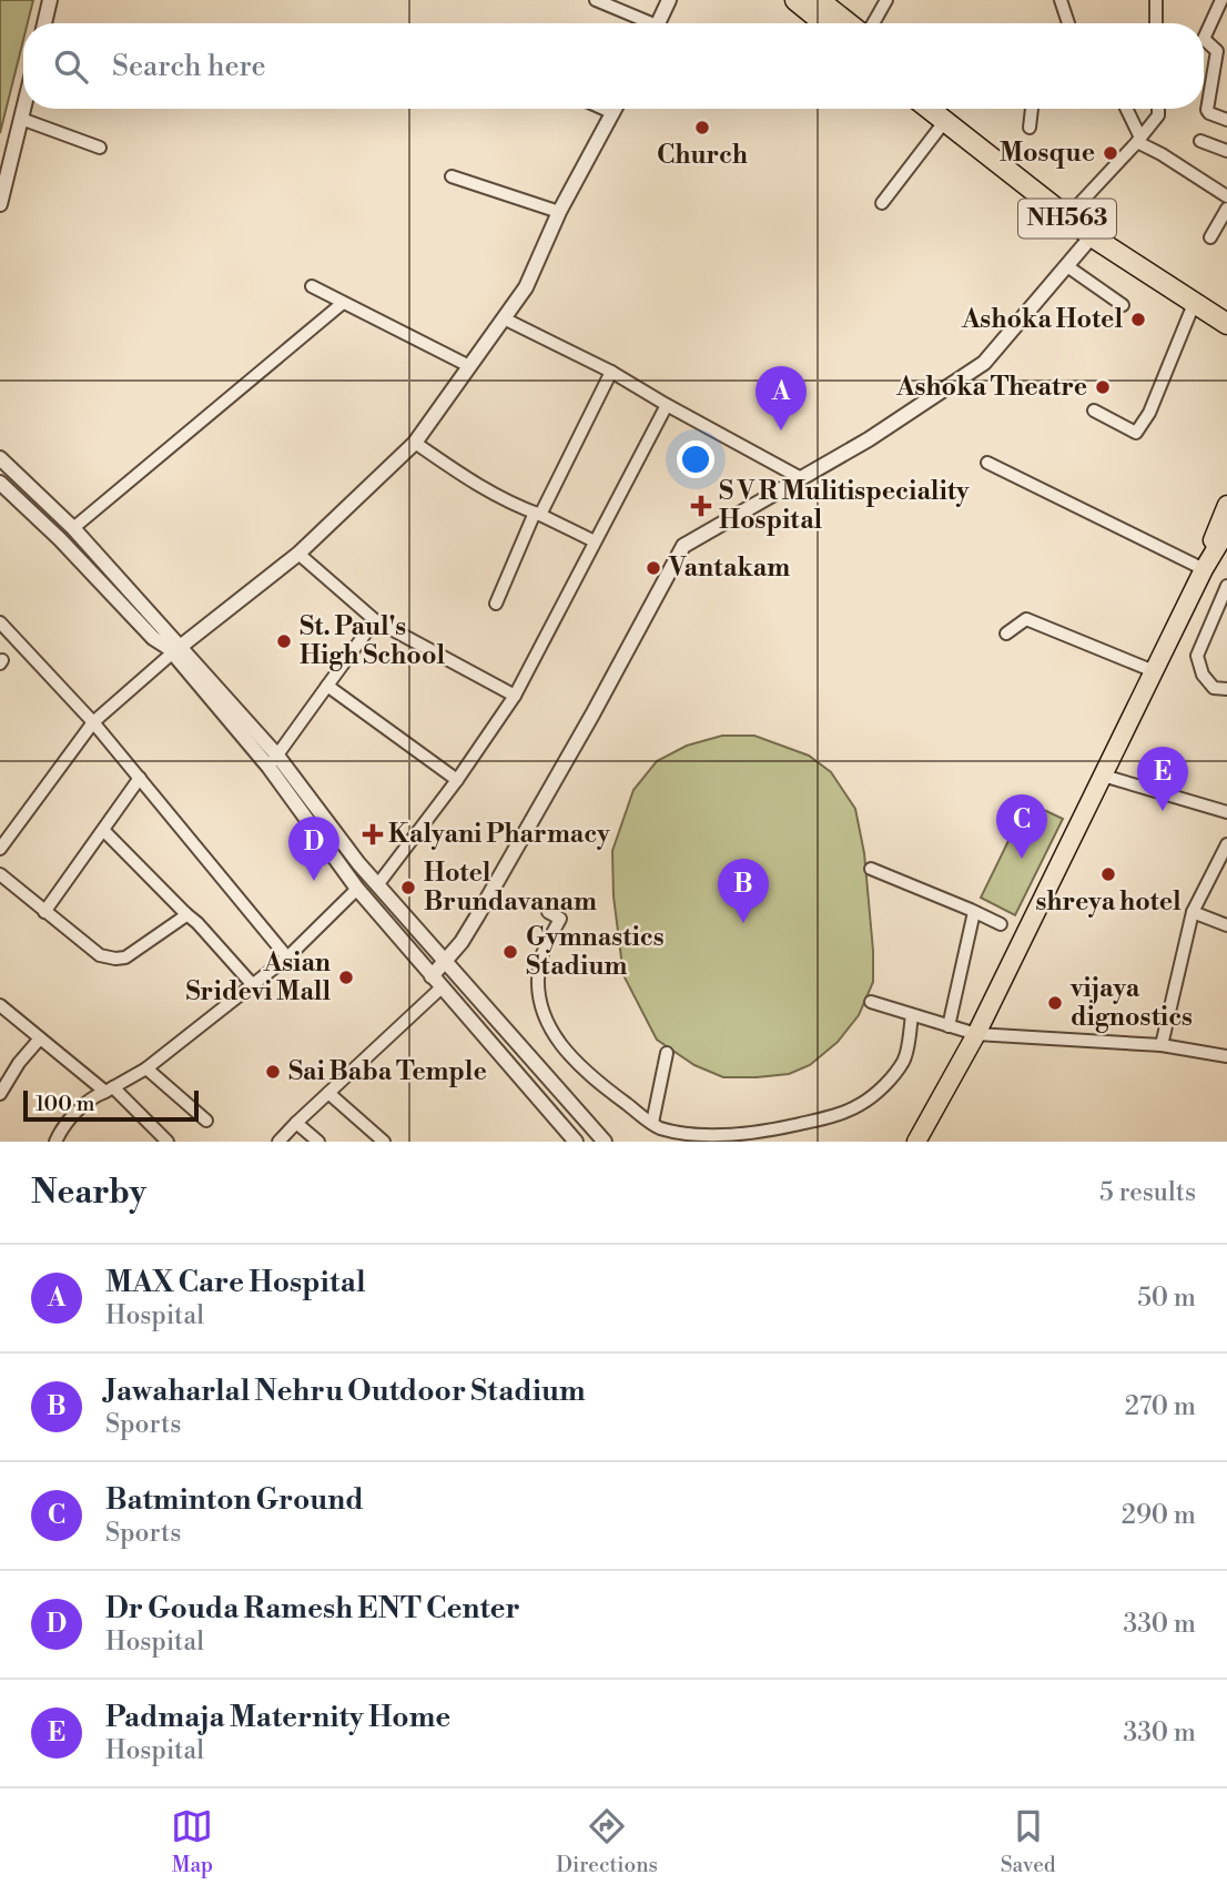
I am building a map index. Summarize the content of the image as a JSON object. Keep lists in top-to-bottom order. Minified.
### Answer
{"streets":{"highway":["NH563"]},"places":{"other":["Church","Mosque","Ashoka Hotel","Ashoka Theatre","Vantakam","St. Paul's High School","shreya hotel","Hotel Brundavanam","Gymnastics Stadium","Asian Sridevi Mall","vijaya dignostics","Sai Baba Temple"],"health":["S V R Mulitispeciality Hospital","Kalyani Pharmacy"]},"scale_bar":"100 m","page":{"search":"Search here","pins":["A","E","C","D","B"],"scale":"100 m","heading":["Nearby","5 results"],"list":[{"mark":"A","name":"MAX Care Hospital","note":"Hospital","value":"50 m"},{"mark":"B","name":"Jawaharlal Nehru Outdoor Stadium","note":"Sports","value":"270 m"},{"mark":"C","name":"Batminton Ground","note":"Sports","value":"290 m"},{"mark":"D","name":"Dr Gouda Ramesh ENT Center","note":"Hospital","value":"330 m"},{"mark":"E","name":"Padmaja Maternity Home","note":"Hospital","value":"330 m"}],"nav":["Map","Directions","Saved"]}}
